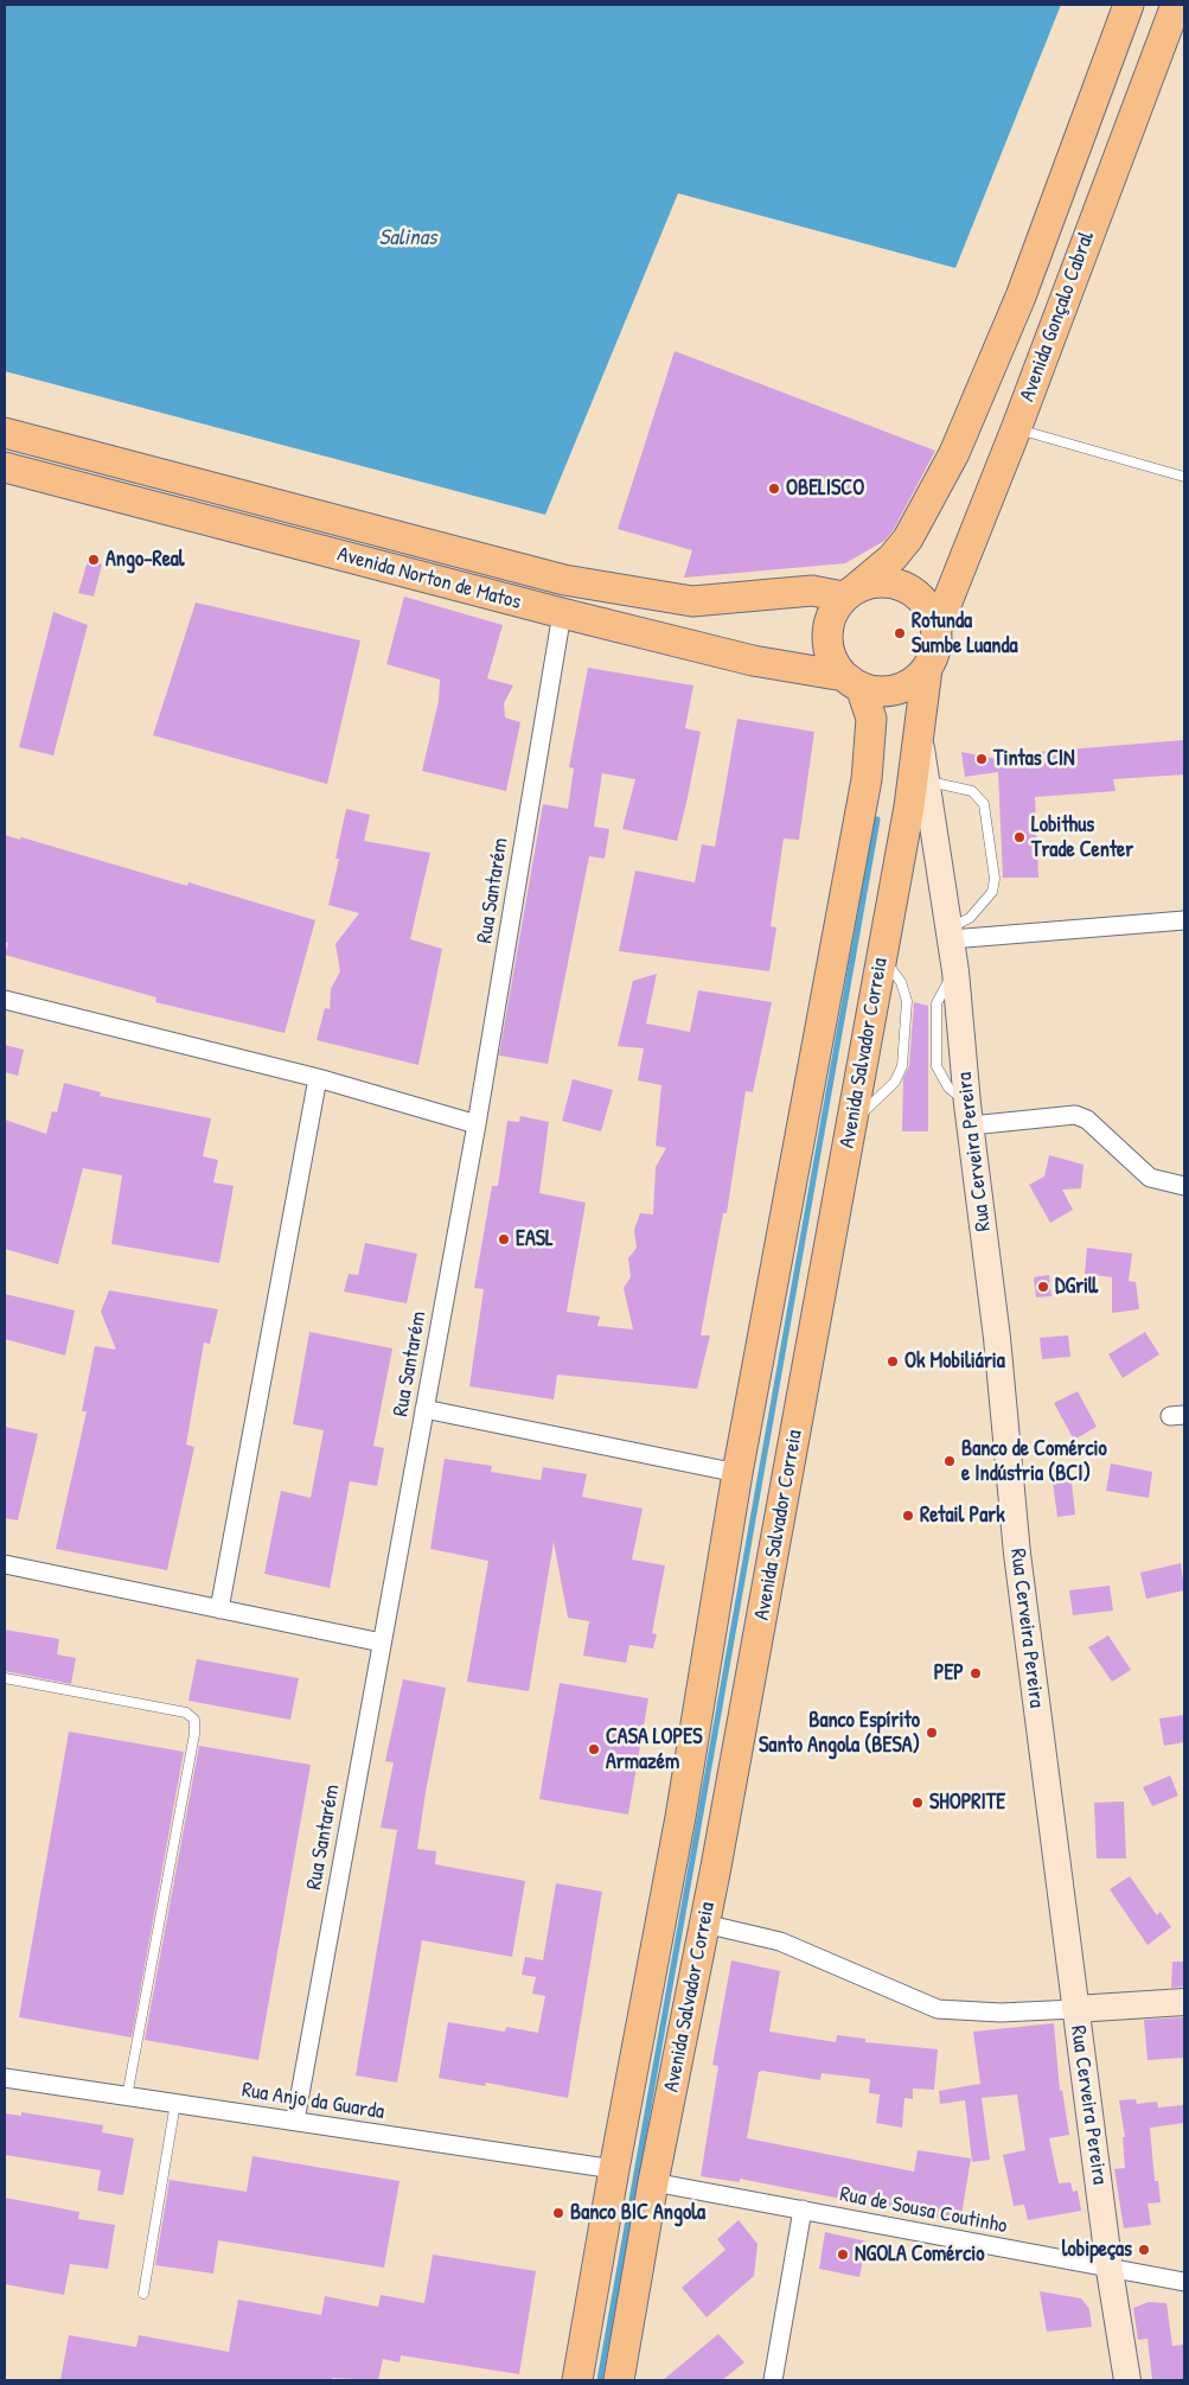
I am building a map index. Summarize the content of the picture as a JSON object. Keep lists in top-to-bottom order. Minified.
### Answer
{"streets":{"main road":["Avenida Gonçalo Cabral","Avenida Norton de Matos","Avenida Salvador Correia","Rua Cerveira Pereira"],"street":["Rua Santarém","Rua Anjo da Guarda","Rua de Sousa Coutinho"]},"crossings":[["Avenida Gonçalo Cabral","Avenida Norton de Matos"],["Avenida Gonçalo Cabral","Avenida Salvador Correia"],["Avenida Norton de Matos","Rua Santarém"],["Avenida Norton de Matos","Avenida Salvador Correia"],["Rua Santarém","Rua Anjo da Guarda"],["Avenida Salvador Correia","Rua Cerveira Pereira"],["Avenida Salvador Correia","Rua Anjo da Guarda"],["Avenida Salvador Correia","Rua de Sousa Coutinho"],["Rua Cerveira Pereira","Rua de Sousa Coutinho"]],"water":["Salinas"],"places":["OBELISCO","Ango-Real","Rotunda Sumbe Luanda","Tintas CIN","Lobithus Trade Center","EASL","DGrill","Ok Mobiliária","Banco de Comércio e Indústria (BCI)","Retail Park","PEP","Banco Espírito Santo Angola (BESA)","CASA LOPES Armazém","SHOPRITE","Banco BIC Angola","lobipeças","NGOLA Comércio"]}
